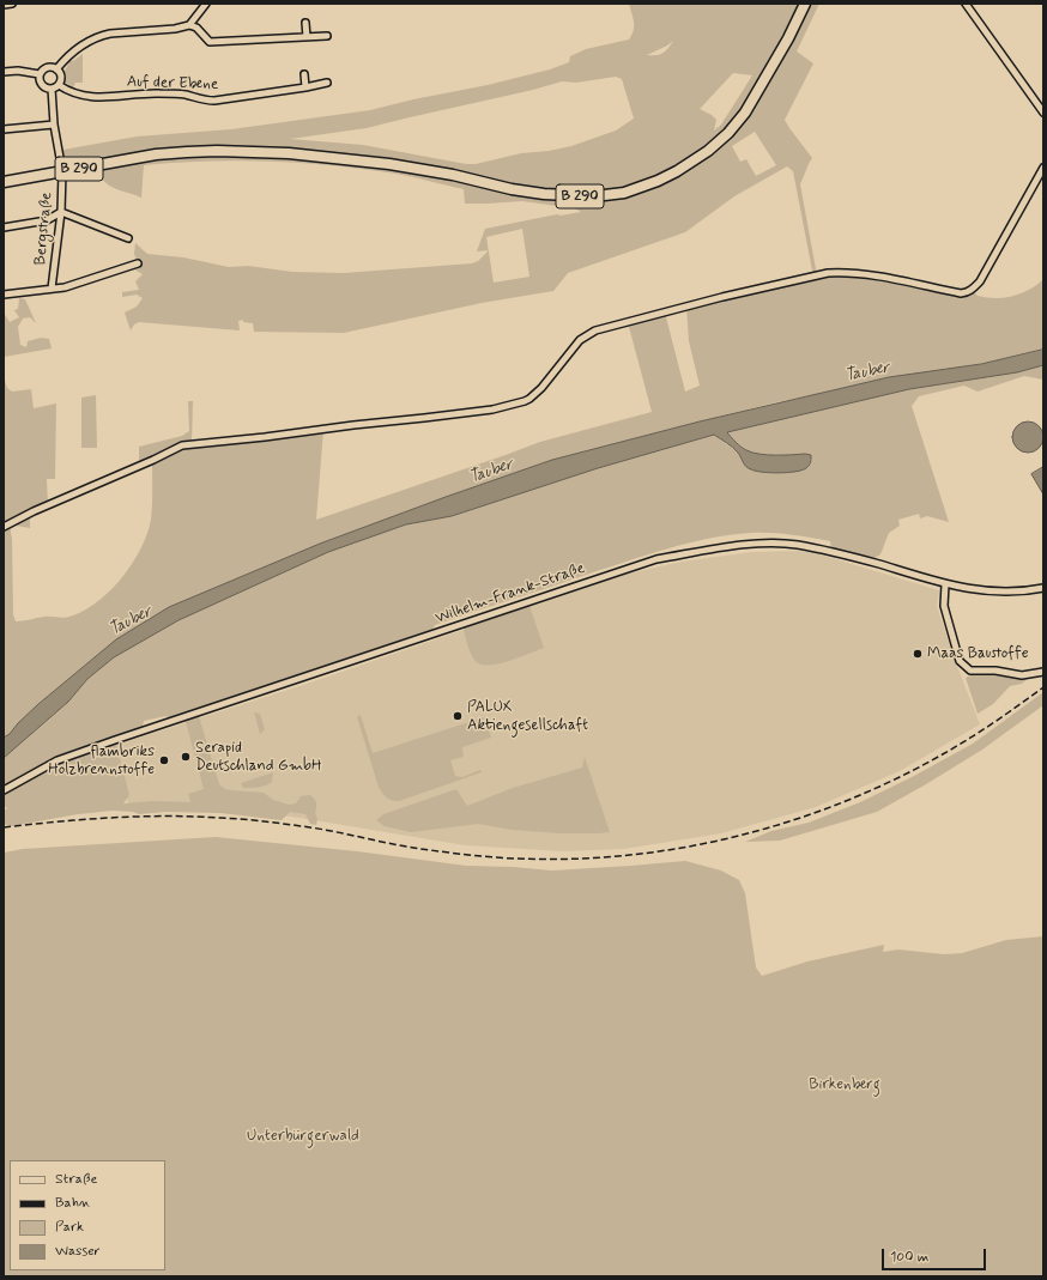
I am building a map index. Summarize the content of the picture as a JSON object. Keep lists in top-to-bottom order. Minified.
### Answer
{"streets":{"main road":["B 290"],"street":["Auf der Ebene","Bergstraße","Wilhelm-Frank-Straße"]},"crossings":[["Auf der Ebene","Bergstraße"],["B 290","Bergstraße"]],"water":["Tauber"],"parks":["Birkenberg","Unterbürgerwald"],"places":["Maas Baustoffe","PALUX Aktiengesellschaft","Serapid Deutschland GmbH","flambriks Holzbrennstoffe"],"legend":["Straße","Bahn","Park","Wasser"],"scale_bar":"100 m"}
